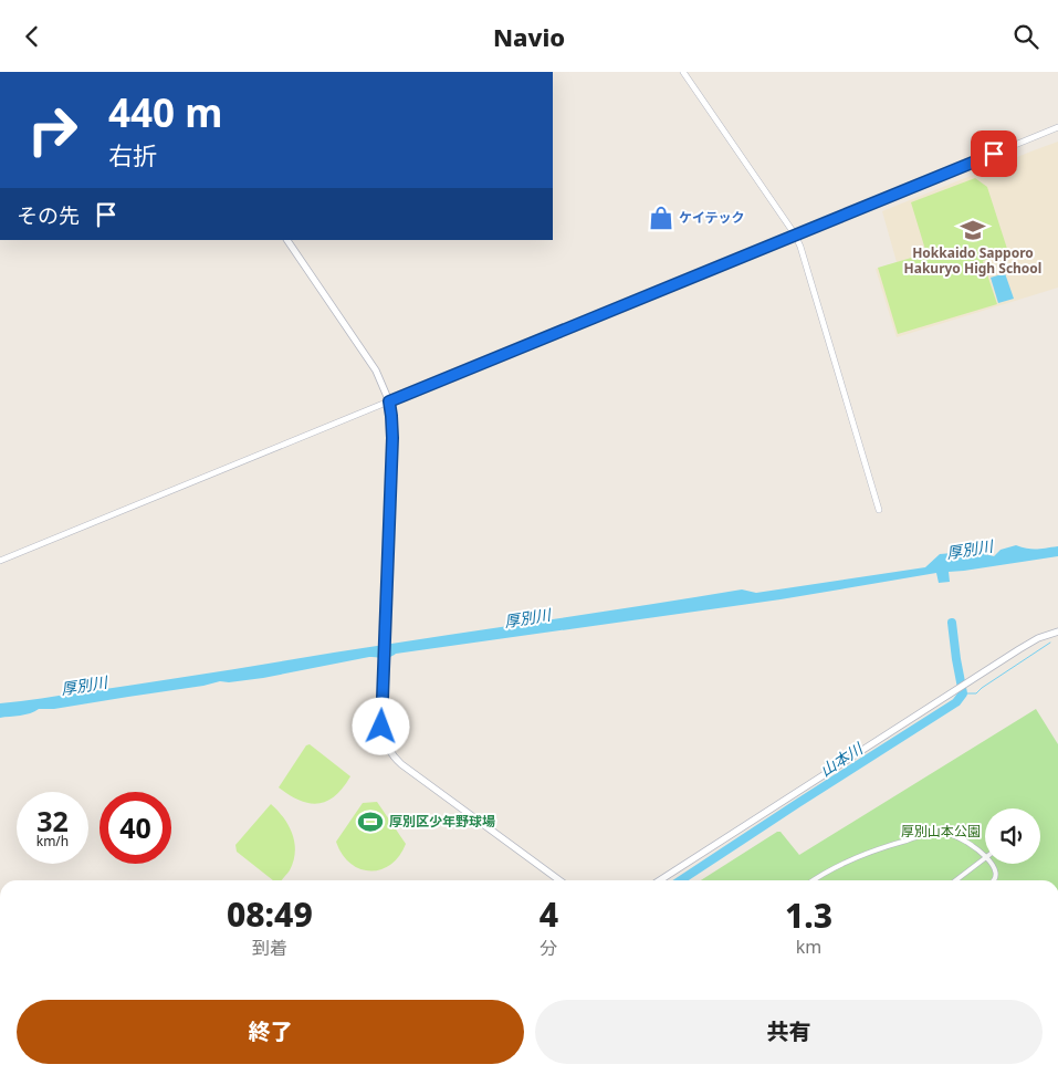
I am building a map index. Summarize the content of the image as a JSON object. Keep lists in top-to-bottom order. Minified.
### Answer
{"water":["厚別川","山本川"],"parks":["厚別山本公園"],"places":{"shop":["ケイテック"],"school or university":["Hokkaido Sapporo Hakuryo High School"],"sports":["厚別区少年野球場"]},"page":{"header":"Navio","turn":["440 m","右折"],"then":"その先","speed":"32 km/h","limit":"40","eta":["08:49","到着","4","分","1.3","km"],"buttons":["終了","共有"]}}
